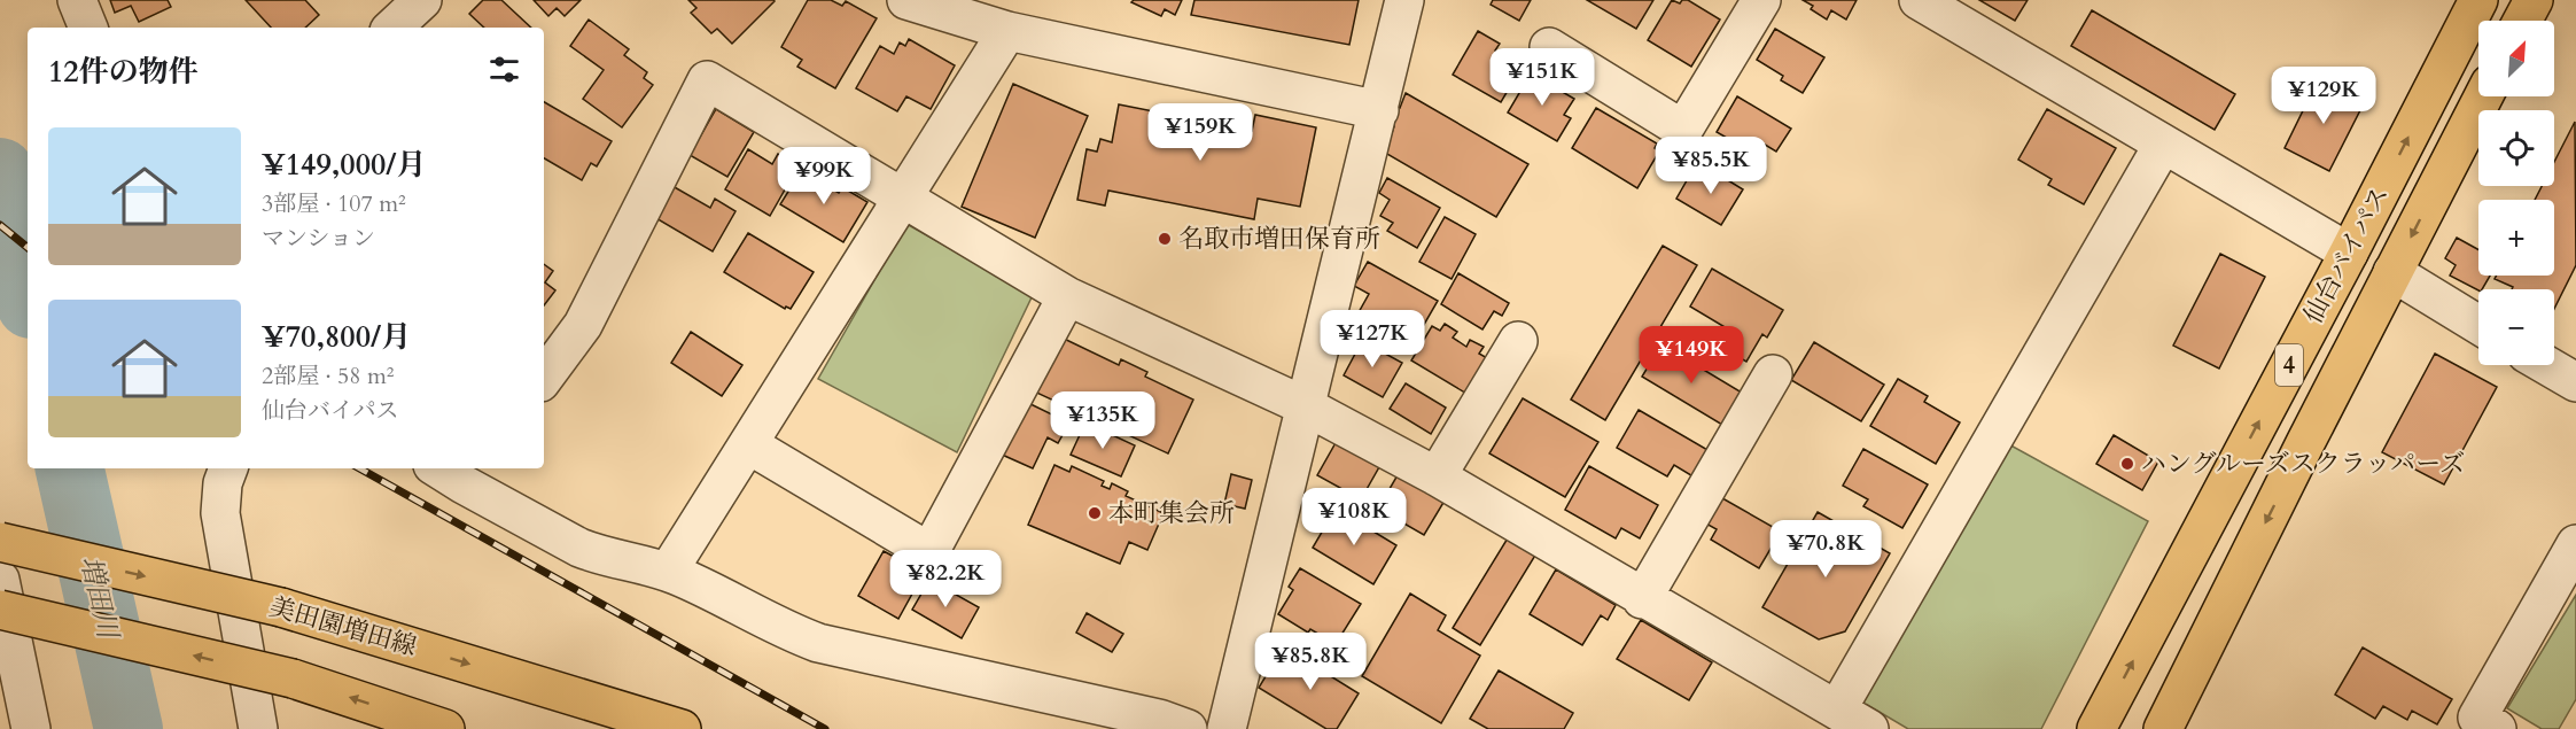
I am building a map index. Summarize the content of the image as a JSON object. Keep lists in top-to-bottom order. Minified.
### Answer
{"streets":{"main road":["仙台バイパス","4","美田園増田線"]},"water":["増田川"],"places":["名取市増田保育所","ハングルーズスクラッパーズ","本町集会所"],"north":"top right","page":{"map_buttons":["+","−"],"heading":"12件の物件","price":["¥151K","¥129K","¥159K","¥85.5K","¥99K","¥127K","¥149K","¥135K","¥108K","¥70.8K","¥82.2K","¥85.8K"],"list":[{"name":"¥149,000/月","note":"3部屋 · 107 m² · マンション"},{"name":"¥70,800/月","note":"2部屋 · 58 m² · 仙台バイパス"}]}}
